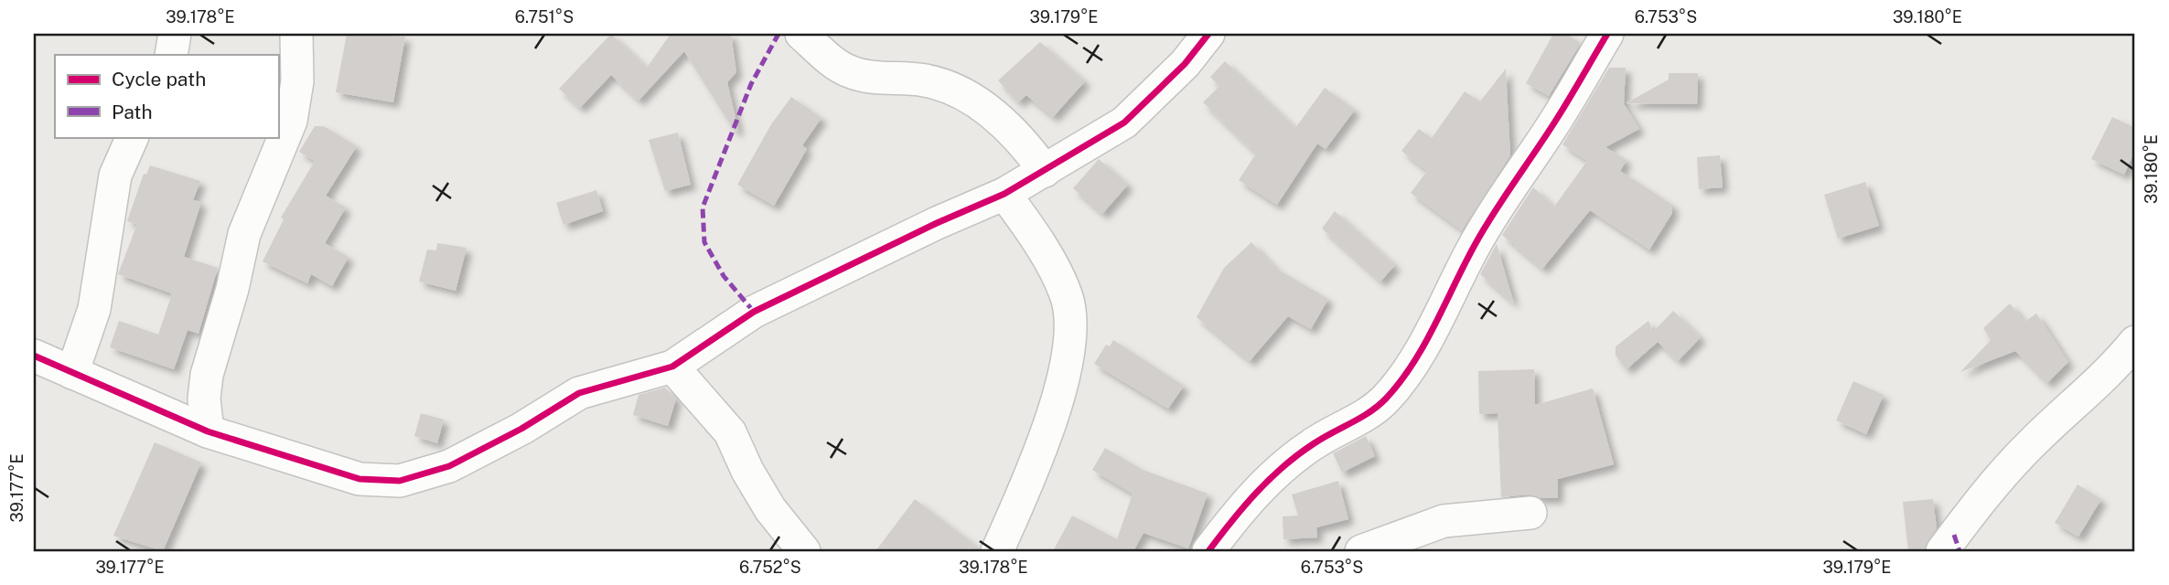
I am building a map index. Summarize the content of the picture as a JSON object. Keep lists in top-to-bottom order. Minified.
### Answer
{"legend":["Cycle path","Path"],"coordinates":["39.178°E","6.751°S","39.179°E","6.753°S","39.180°E","39.177°E","6.752°S"]}
